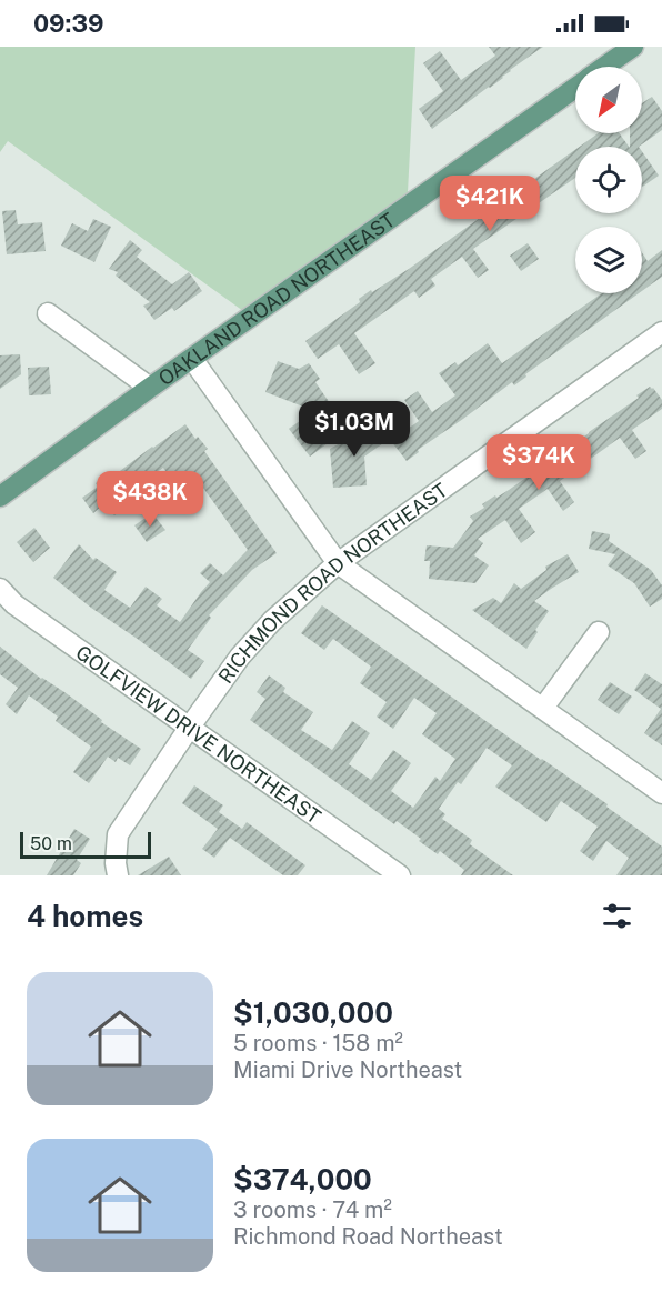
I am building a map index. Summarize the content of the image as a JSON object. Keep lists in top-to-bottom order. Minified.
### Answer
{"streets":{"main road":["OAKLAND ROAD NORTHEAST"],"street":["RICHMOND ROAD NORTHEAST","GOLFVIEW DRIVE NORTHEAST"]},"crossings":[["RICHMOND ROAD NORTHEAST","GOLFVIEW DRIVE NORTHEAST"]],"scale_bar":"50 m","north":"bottom left","page":{"status":"09:39","price":["$421K","$1.03M","$374K","$438K"],"scale":"50 m","heading":"4 homes","list":[{"name":"$1,030,000","note":"5 rooms · 158 m² · Miami Drive Northeast"},{"name":"$374,000","note":"3 rooms · 74 m² · Richmond Road Northeast"}]}}
